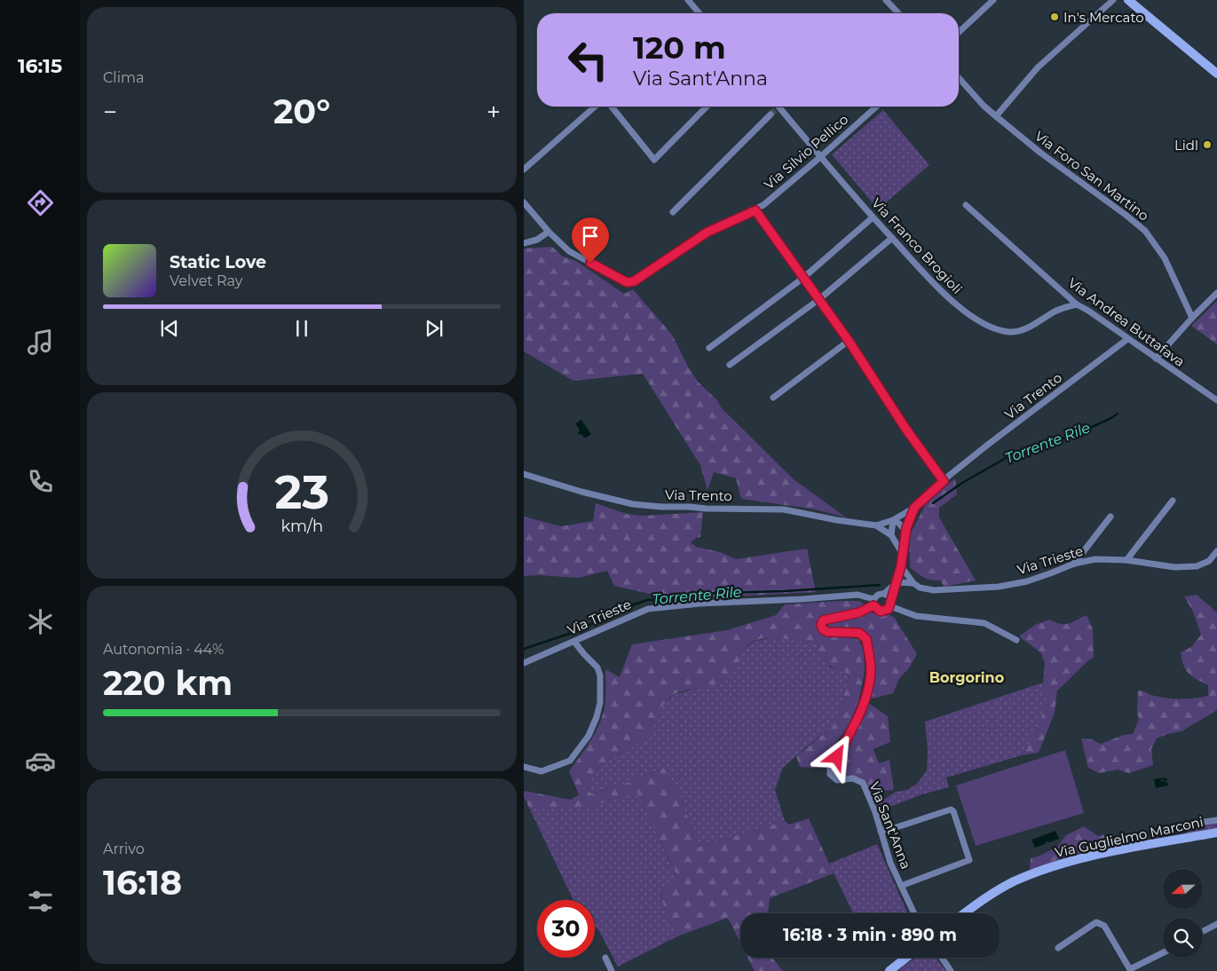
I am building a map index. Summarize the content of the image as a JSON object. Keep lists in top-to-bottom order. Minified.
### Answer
{"streets":{"street":["Via Silvio Pellico","Via Foro San Martino","Via Franco Brogioli","Via Andrea Buttafava","Via Trento","Via Trieste","Via Sant'Anna","Via Guglielmo Marconi"]},"crossings":[["Via Silvio Pellico","Via Franco Brogioli"],["Via Franco Brogioli","Via Andrea Buttafava"],["Via Andrea Buttafava","Via Trento"],["Via Trento","Via Trieste"],["Via Trieste","Via Sant'Anna"]],"districts":["Borgorino"],"water":["Torrente Rile"],"places":["In's Mercato","Lidl"],"north":"left","page":{"tabs":"16:15","tile":["Clima",["Autonomia · 44%","220 km"],["Arrivo","16:18"]],"turn":["120 m","Via Sant'Anna"],"heat":["−","20°","+"],"song":["Static Love","Velvet Ray"],"limit":"30","trip":"16:18 · 3 min · 890 m","gauge":["23","km/h"]}}
